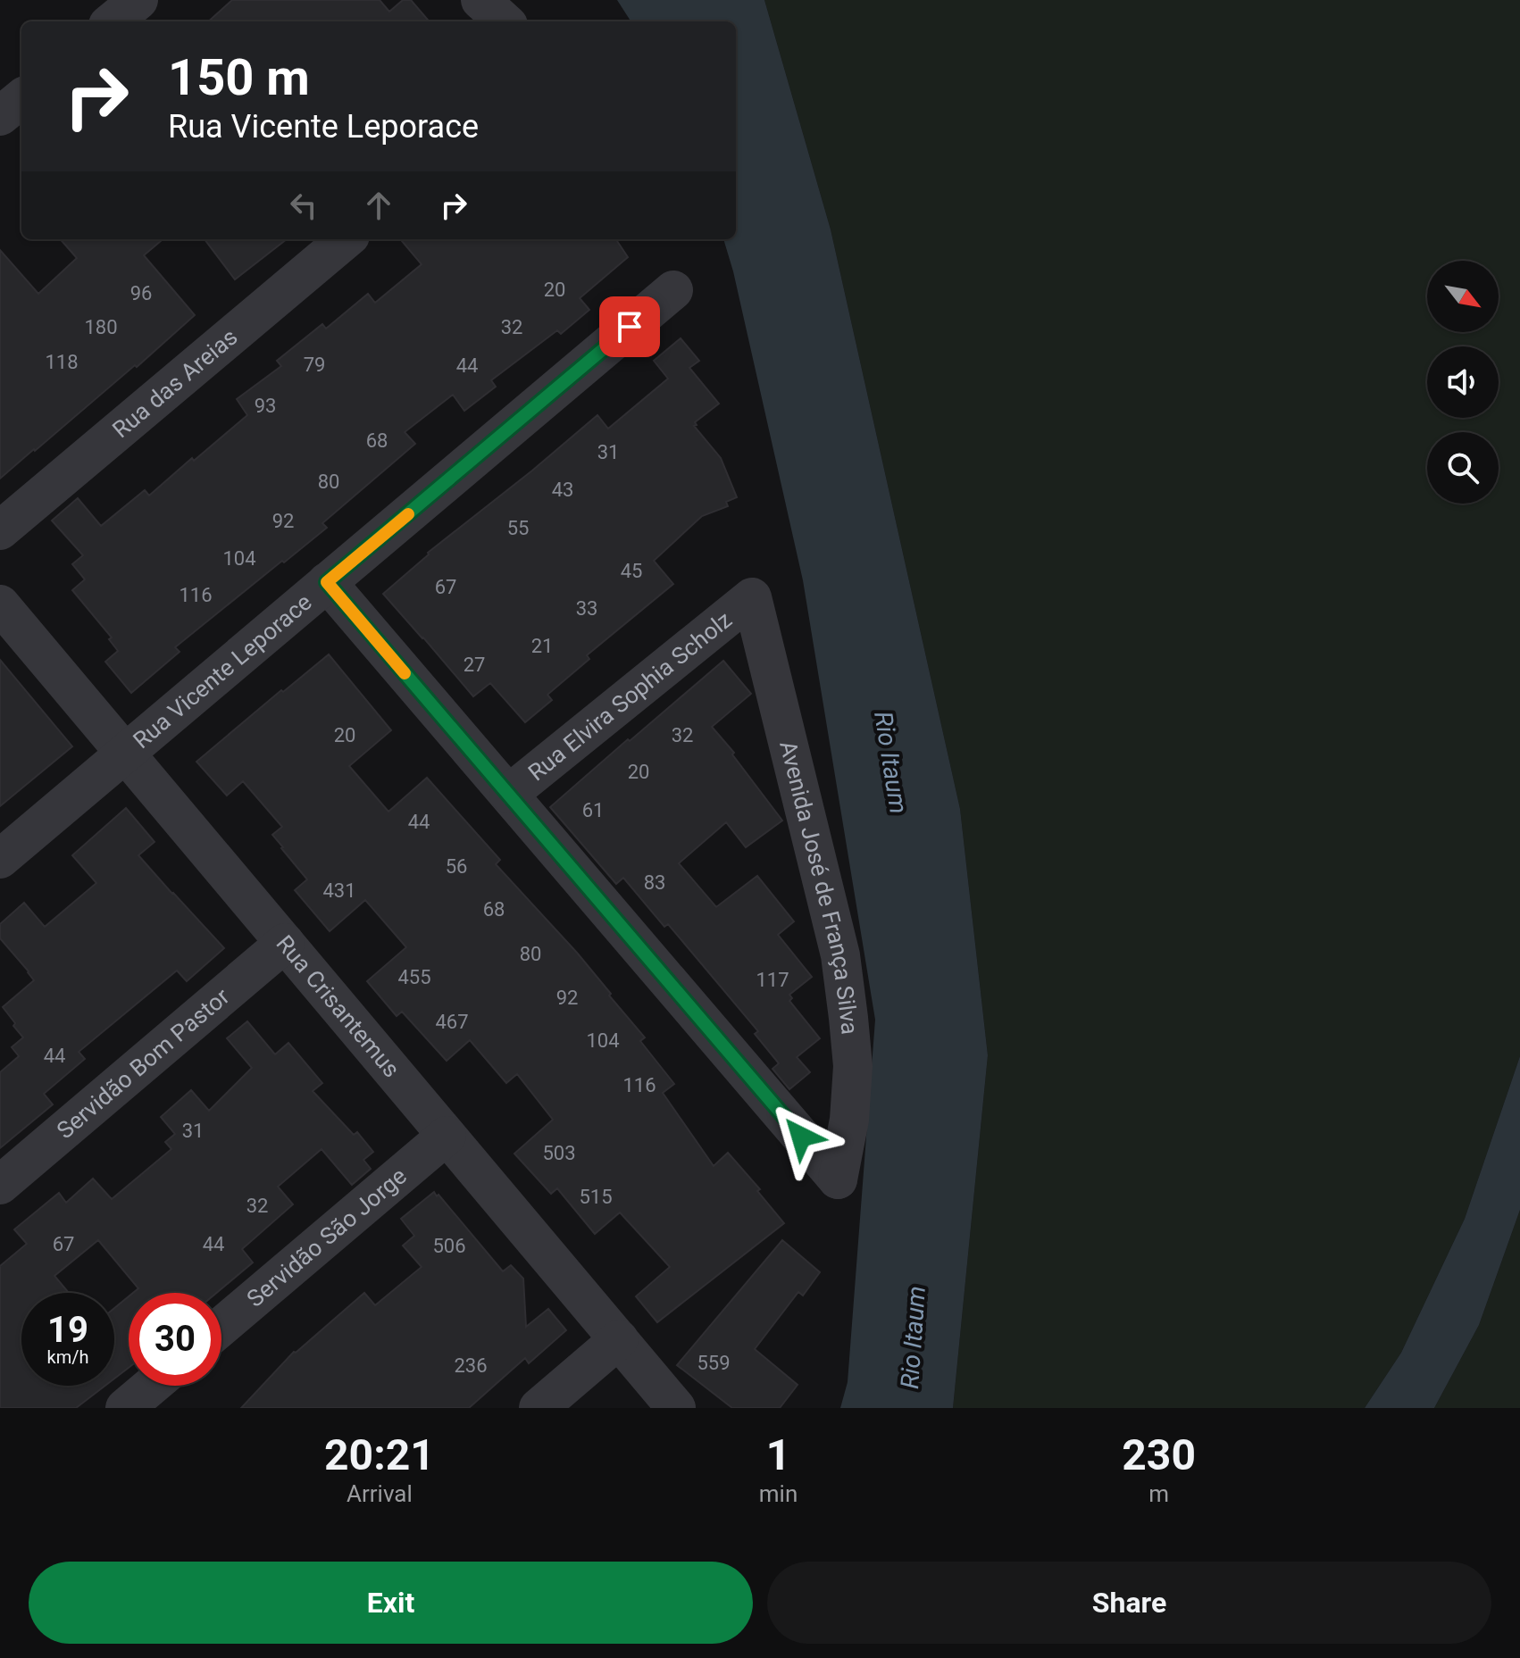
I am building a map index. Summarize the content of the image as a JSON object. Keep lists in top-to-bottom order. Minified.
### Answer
{"streets":{"street":["Rua das Areias","Rua Vicente Leporace","Rua Elvira Sophia Scholz","Avenida José de França Silva","Rua Crisantemus","Servidão Bom Pastor","Servidão São Jorge"]},"crossings":[["Rua Vicente Leporace","Rua Crisantemus"],["Rua Elvira Sophia Scholz","Avenida José de França Silva"],["Rua Crisantemus","Servidão Bom Pastor"],["Rua Crisantemus","Servidão São Jorge"]],"water":["Rio Itaum"],"house_numbers":["20","96","180","32","118","79","44","93","68","31","80","43","92","55","104","45","67","116","33","21","27","20","32","20","61","44","56","83","431","68","80","455","117","92","467","104","44","116","31","503","515","32","67","44","506","559","236"],"north":"bottom right","page":{"turn":["150 m","Rua Vicente Leporace"],"speed":"19 km/h","limit":"30","eta":["20:21","Arrival","1","min","230","m"],"buttons":["Exit","Share"]}}
